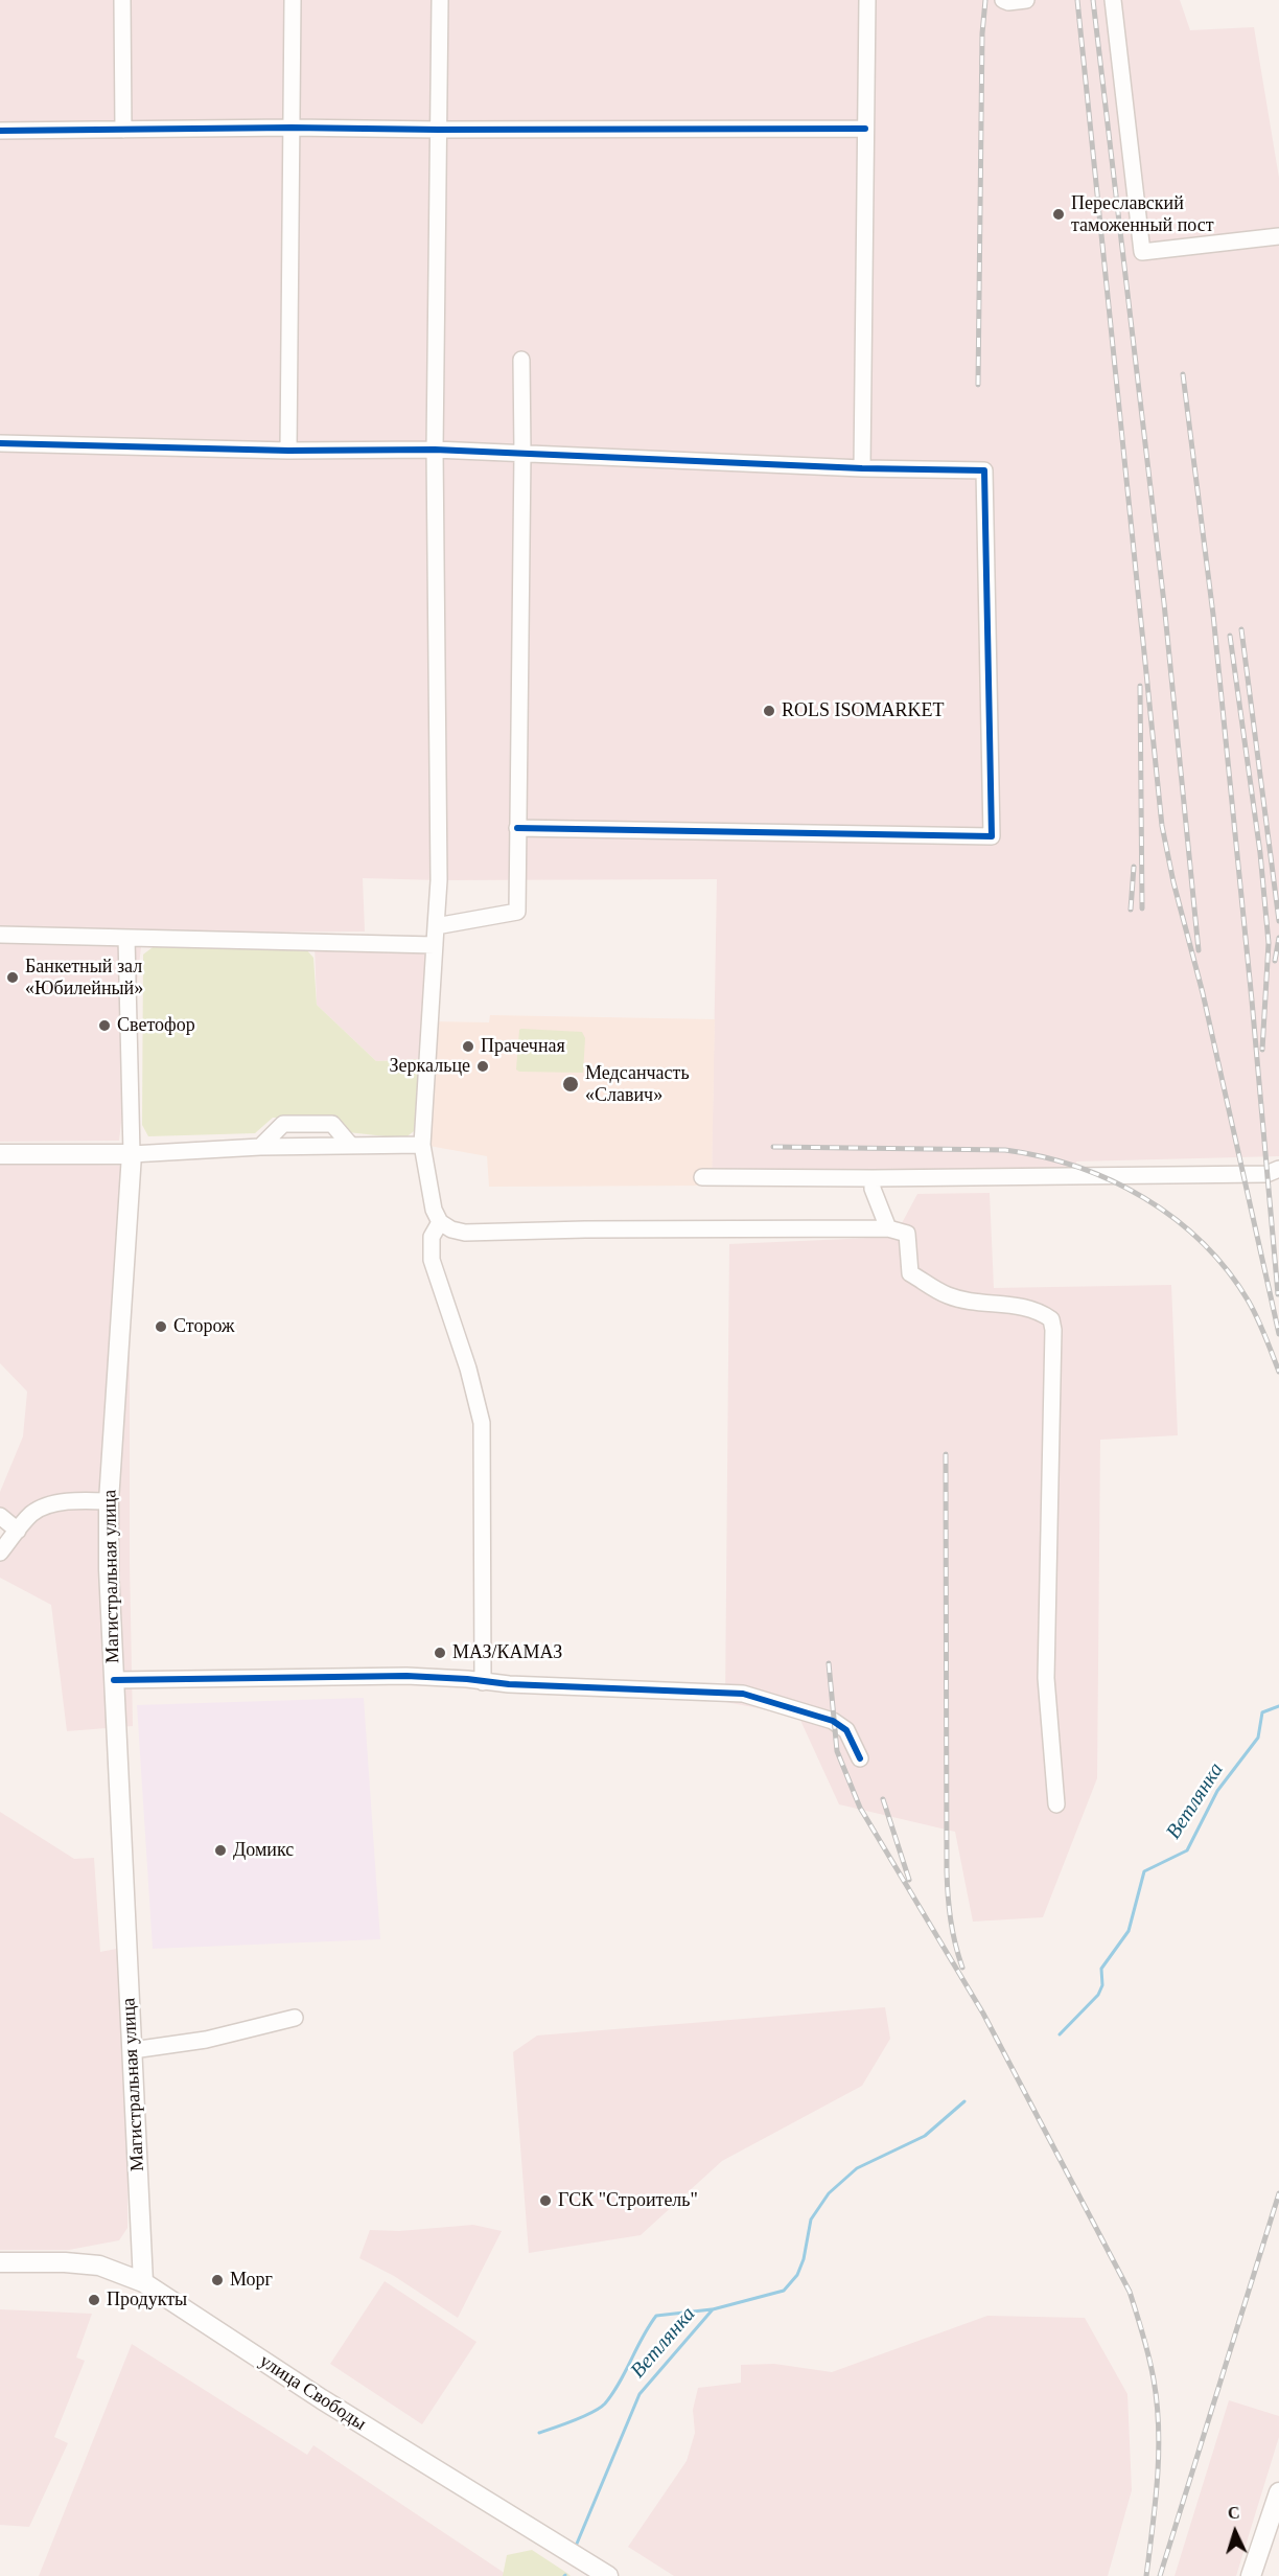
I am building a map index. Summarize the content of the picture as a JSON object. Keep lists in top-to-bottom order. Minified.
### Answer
{"streets":{"main road":["Магистральная улица","улица Свободы"]},"crossings":[["Магистральная улица","улица Свободы"]],"water":["Ветлянка"],"places":["Переславский таможенный пост","ROLS ISOMARKET","Банкетный зал «Юбилейный»","Светофор","Прачечная","Зеркальце","Медсанчасть «Славич»","Сторож","МАЗ/КАМАЗ","Домикс","ГСК \"Строитель\"","Морг","Продукты"],"north":"top"}
